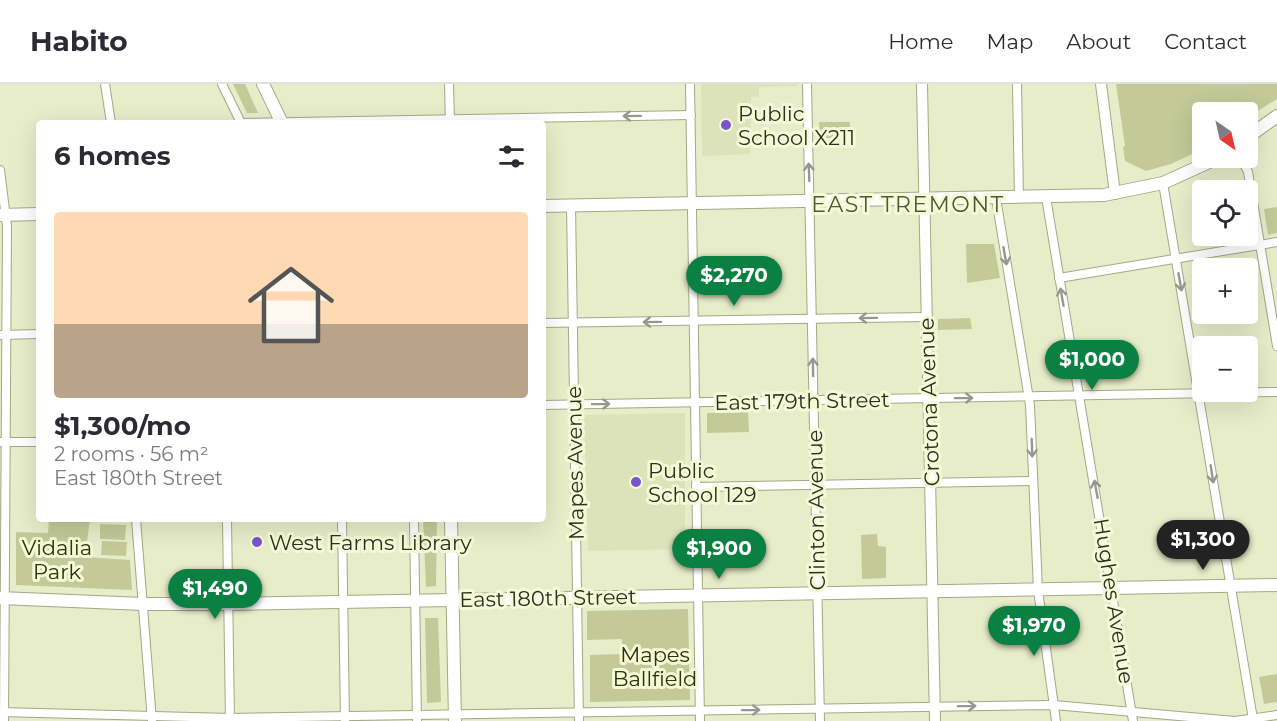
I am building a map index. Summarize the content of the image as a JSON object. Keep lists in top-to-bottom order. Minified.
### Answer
{"streets":{"main road":["East 180th Street"],"street":["East 179th Street","Crotona Avenue","Mapes Avenue","Clinton Avenue","Hughes Avenue"]},"crossings":[["East 179th Street","Crotona Avenue"],["East 179th Street","Mapes Avenue"],["East 179th Street","Clinton Avenue"],["East 179th Street","Hughes Avenue"],["Crotona Avenue","East 180th Street"],["Mapes Avenue","East 180th Street"],["Clinton Avenue","East 180th Street"],["East 180th Street","Hughes Avenue"]],"districts":["EAST TREMONT"],"parks":["Vidalia Park","Mapes Ballfield"],"places":["Public School X211","Public School 129","West Farms Library"],"north":"bottom right","page":{"header":"Habito","nav":["Home","Map","About","Contact"],"map_buttons":["+","−"],"heading":"6 homes","list":[{"name":"$1,300/mo","note":"2 rooms · 56 m² · East 180th Street"}],"price":["$2,270","$1,000","$1,300","$1,900","$1,490","$1,970"]}}
